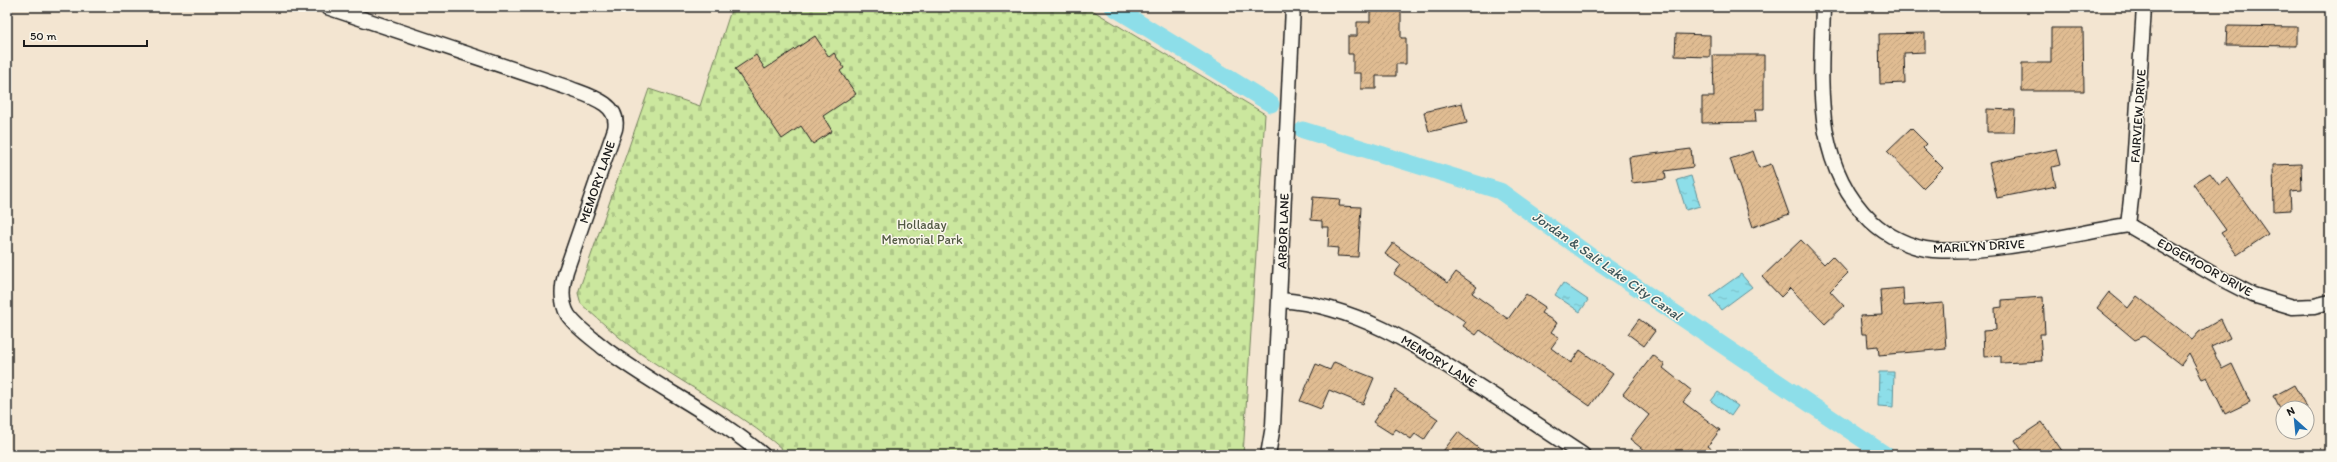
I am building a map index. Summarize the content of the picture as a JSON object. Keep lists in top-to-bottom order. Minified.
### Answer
{"streets":{"street":["FAIRVIEW DRIVE","MEMORY LANE","ARBOR LANE","MARILYN DRIVE","EDGEMOOR DRIVE"]},"crossings":[["FAIRVIEW DRIVE","MARILYN DRIVE"],["FAIRVIEW DRIVE","EDGEMOOR DRIVE"],["MEMORY LANE","ARBOR LANE"],["MARILYN DRIVE","EDGEMOOR DRIVE"]],"water":["Jordan & Salt Lake City Canal"],"parks":["Holladay Memorial Park"],"scale_bar":"50 m","north":"top left"}
